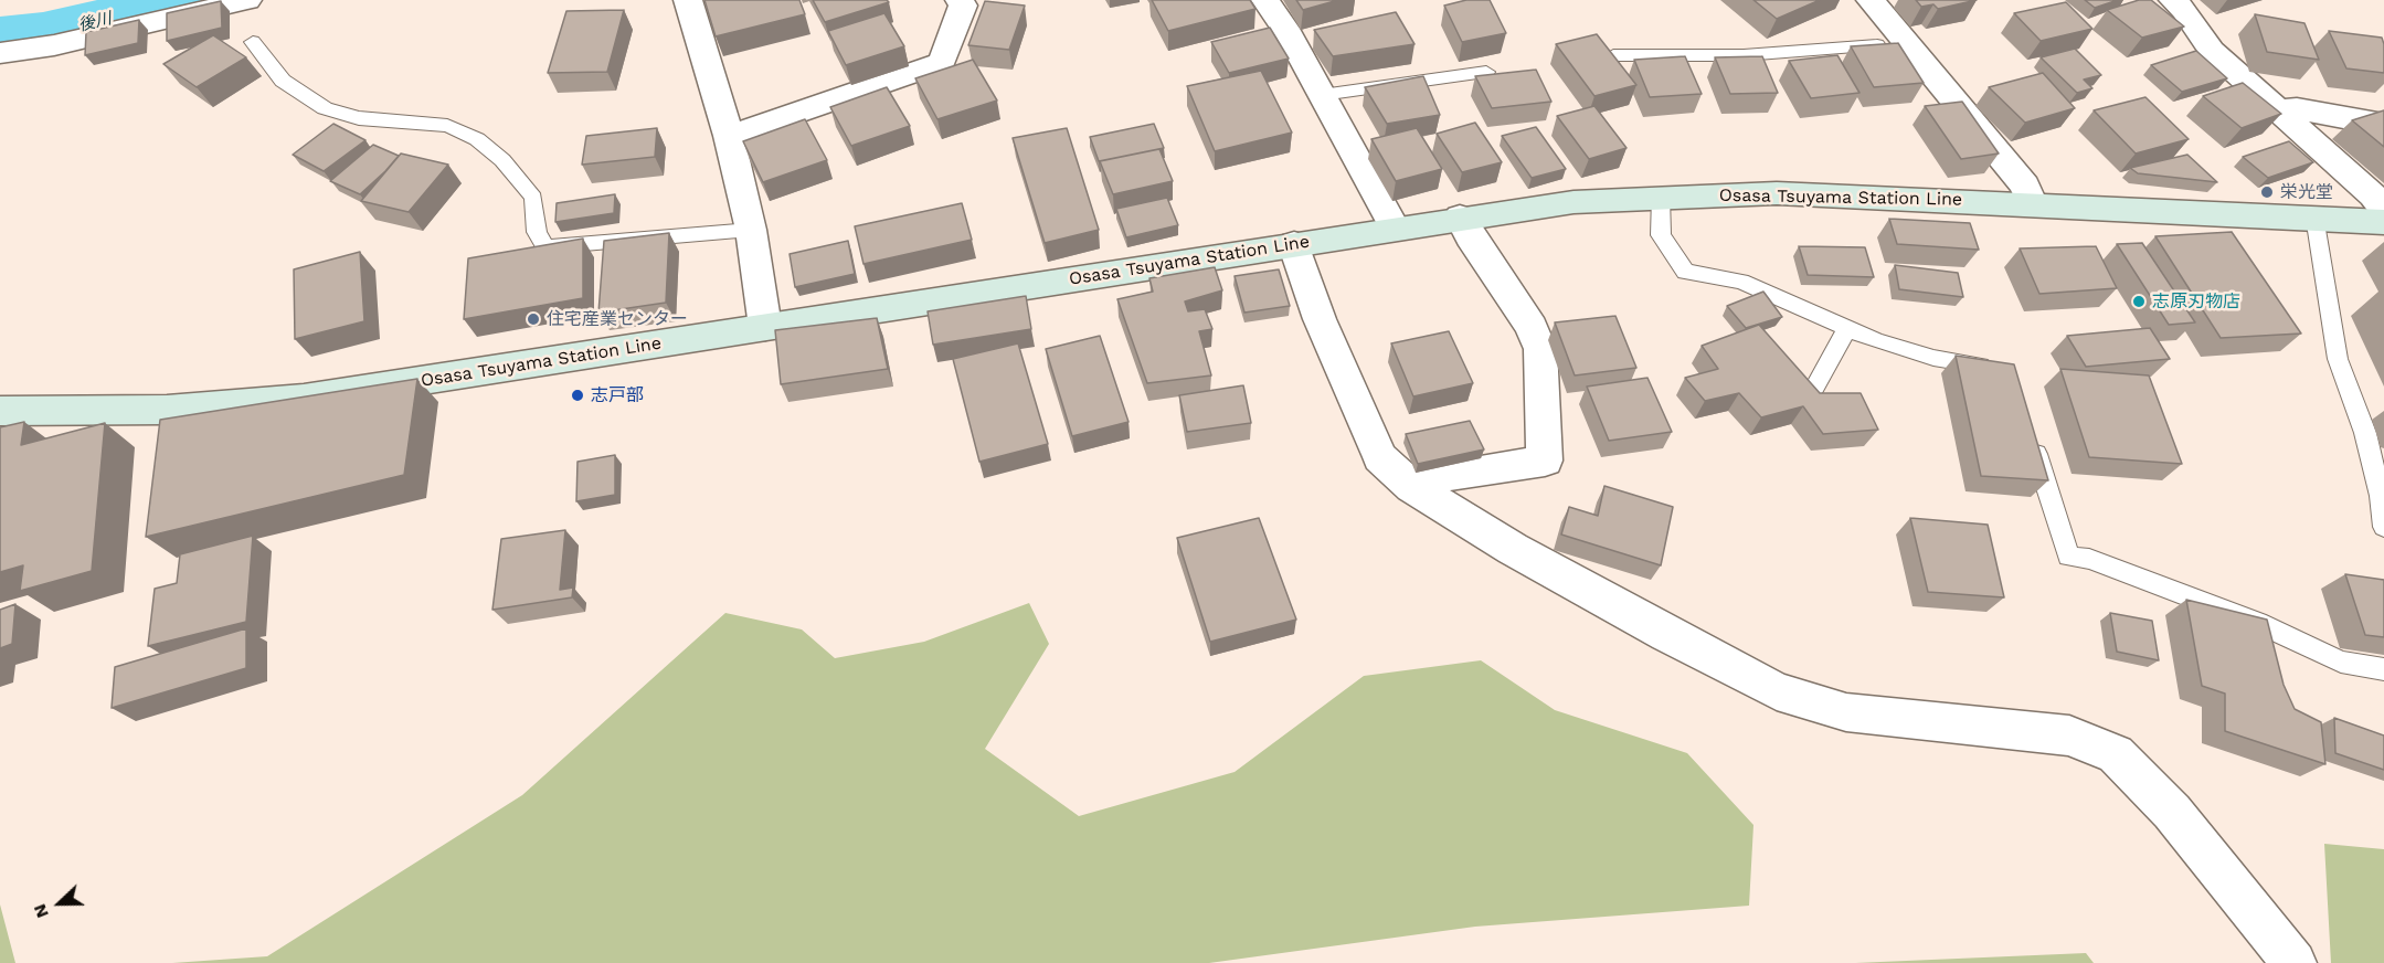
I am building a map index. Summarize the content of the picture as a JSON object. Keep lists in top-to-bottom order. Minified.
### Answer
{"streets":{"main road":["Osasa Tsuyama Station Line"]},"water":["後川"],"places":["栄光堂","志原刃物店","住宅産業センター","志戸部"],"north":"left"}
